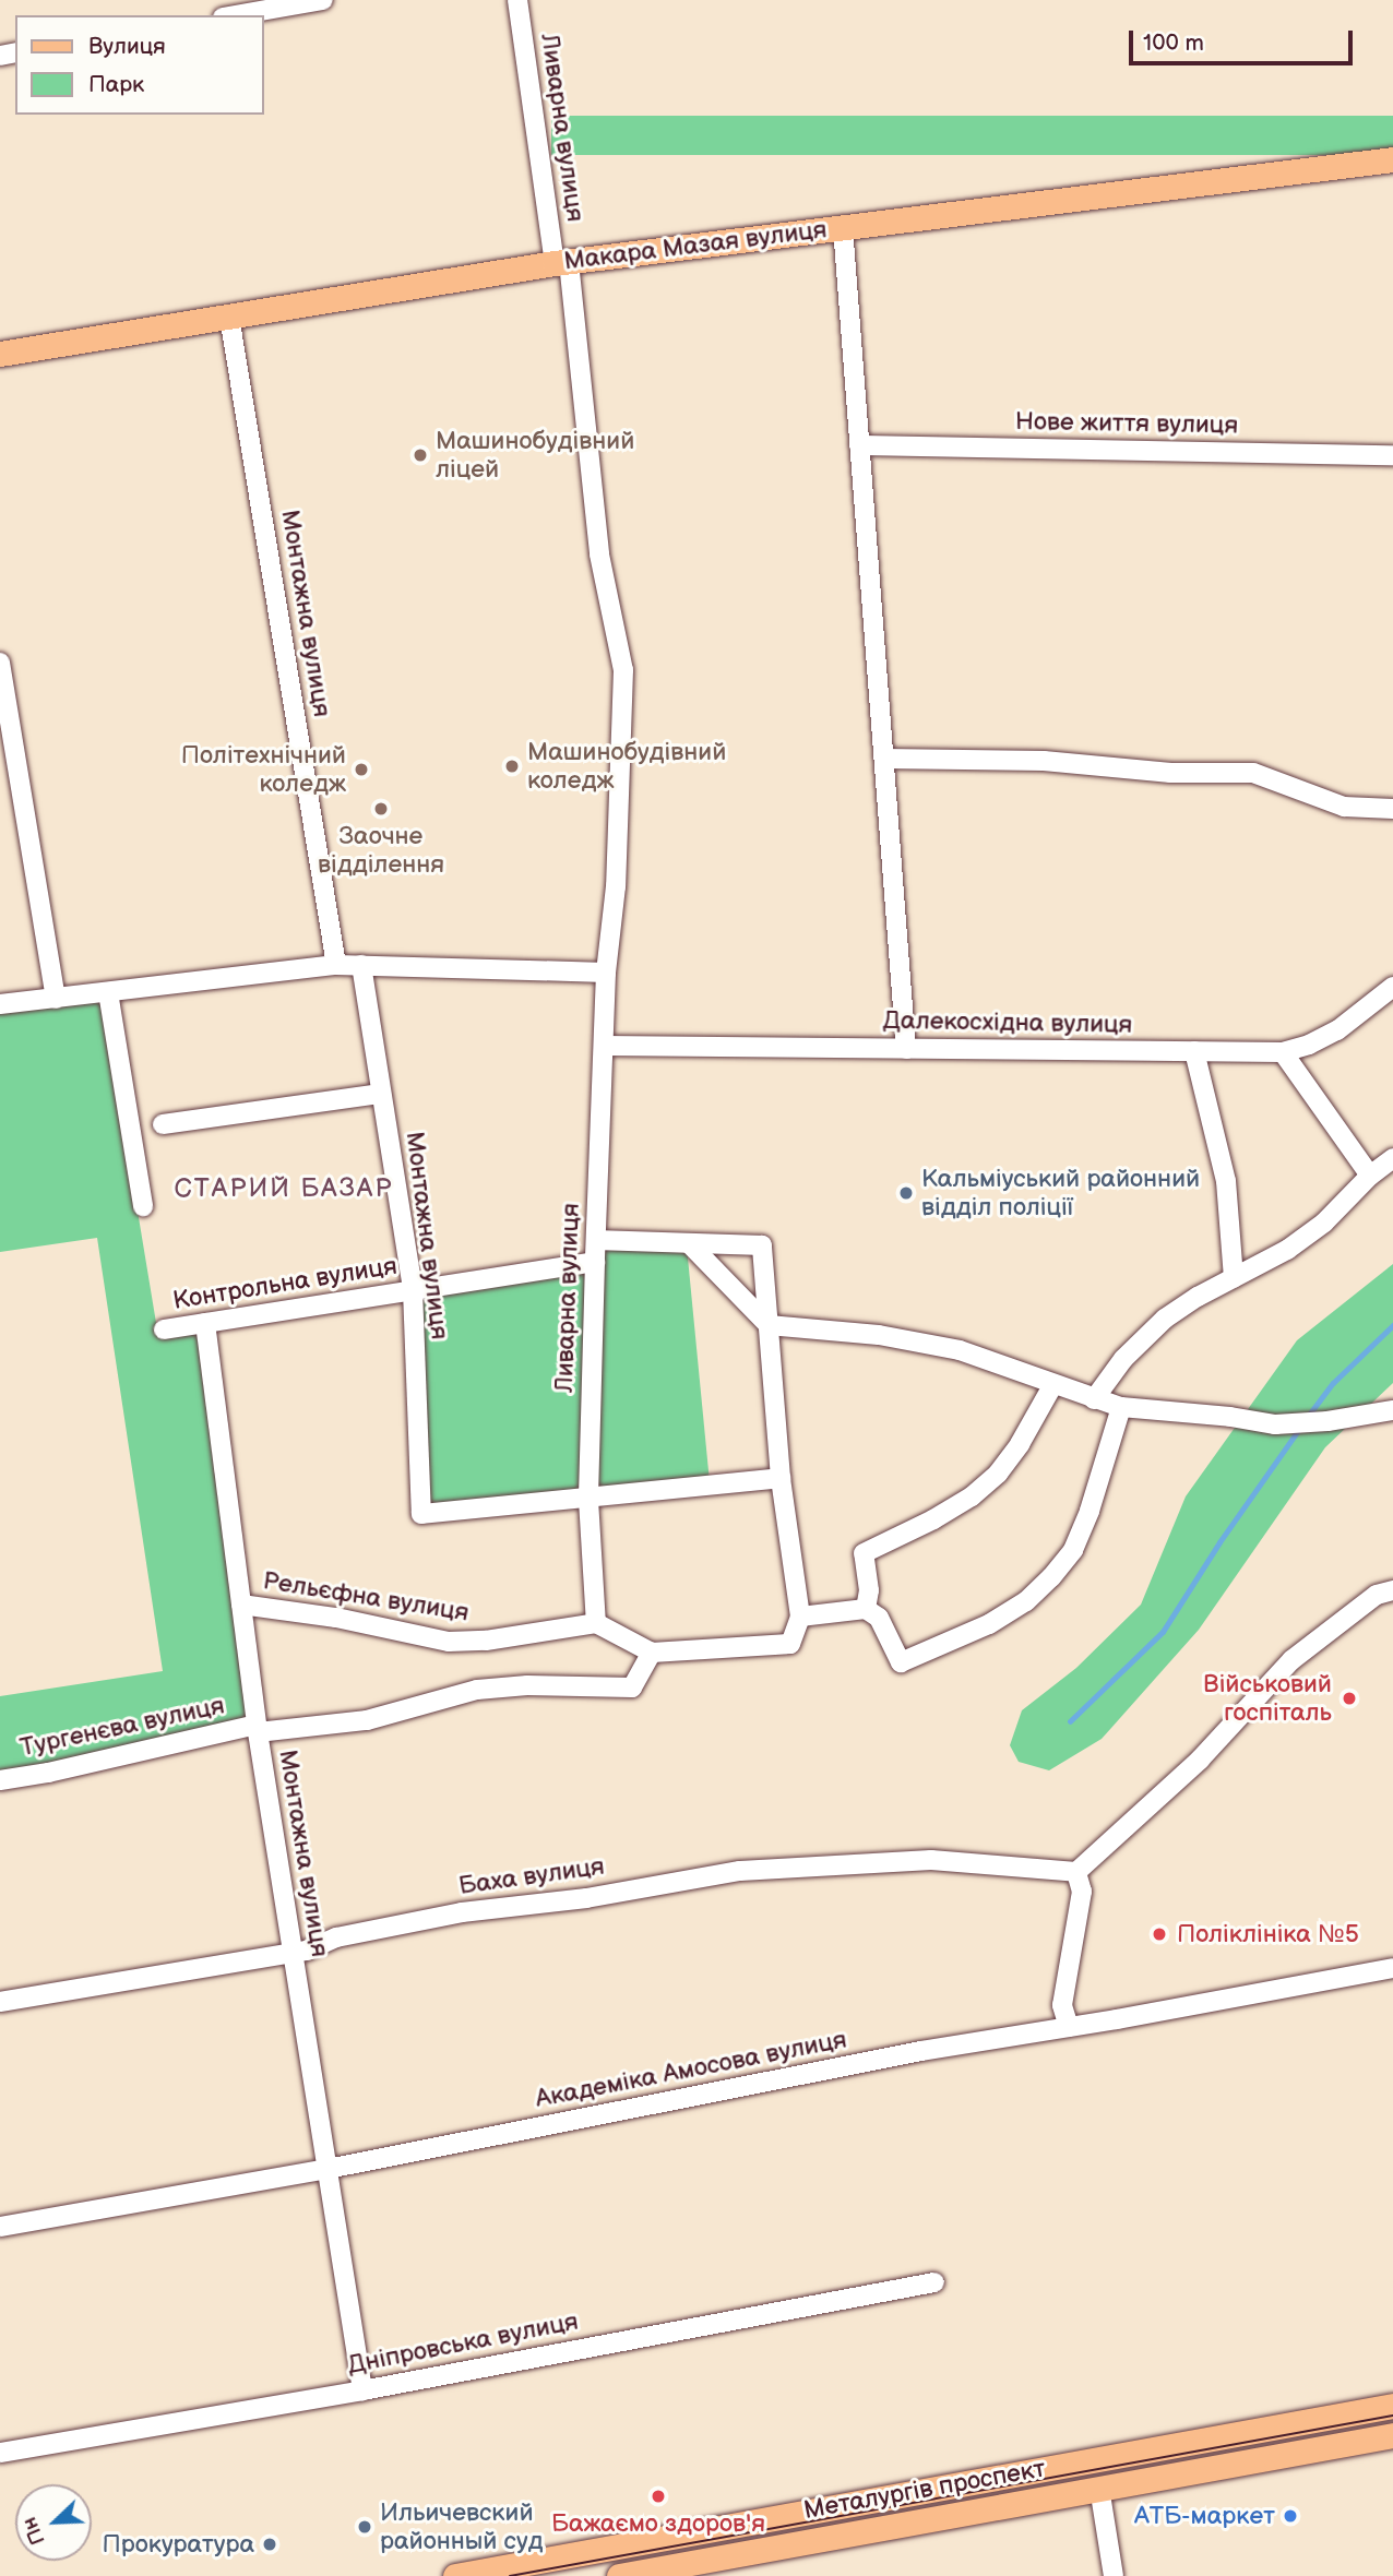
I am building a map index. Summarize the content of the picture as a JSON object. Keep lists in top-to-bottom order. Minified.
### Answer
{"streets":{"main road":["Макара Мазая вулиця","Металургів проспект"],"street":["Ливарна вулиця","Нове життя вулиця","Монтажна вулиця","Далекосхідна вулиця","Контрольна вулиця","Рельєфна вулиця","Тургенєва вулиця","Баха вулиця","Академіка Амосова вулиця","Дніпровська вулиця"]},"crossings":[["Ливарна вулиця","Макара Мазая вулиця"],["Ливарна вулиця","Монтажна вулиця"],["Ливарна вулиця","Далекосхідна вулиця"],["Ливарна вулиця","Контрольна вулиця"],["Ливарна вулиця","Рельєфна вулиця"],["Макара Мазая вулиця","Монтажна вулиця"],["Монтажна вулиця","Контрольна вулиця"],["Монтажна вулиця","Рельєфна вулиця"],["Монтажна вулиця","Тургенєва вулиця"],["Монтажна вулиця","Баха вулиця"],["Монтажна вулиця","Академіка Амосова вулиця"],["Монтажна вулиця","Дніпровська вулиця"]],"districts":["СТАРИЙ БАЗАР"],"places":["Машинобудівний ліцей","Машинобудівний коледж","Політехнічний коледж","Заочне відділення","Кальміуський районний відділ поліції","Військовий госпіталь","Поліклініка №5","Бажаємо здоров'я","АТБ-маркет","Ильичевский районный суд","Прокуратура"],"legend":["Вулиця","Парк"],"scale_bar":"100 m","north":"bottom left"}
